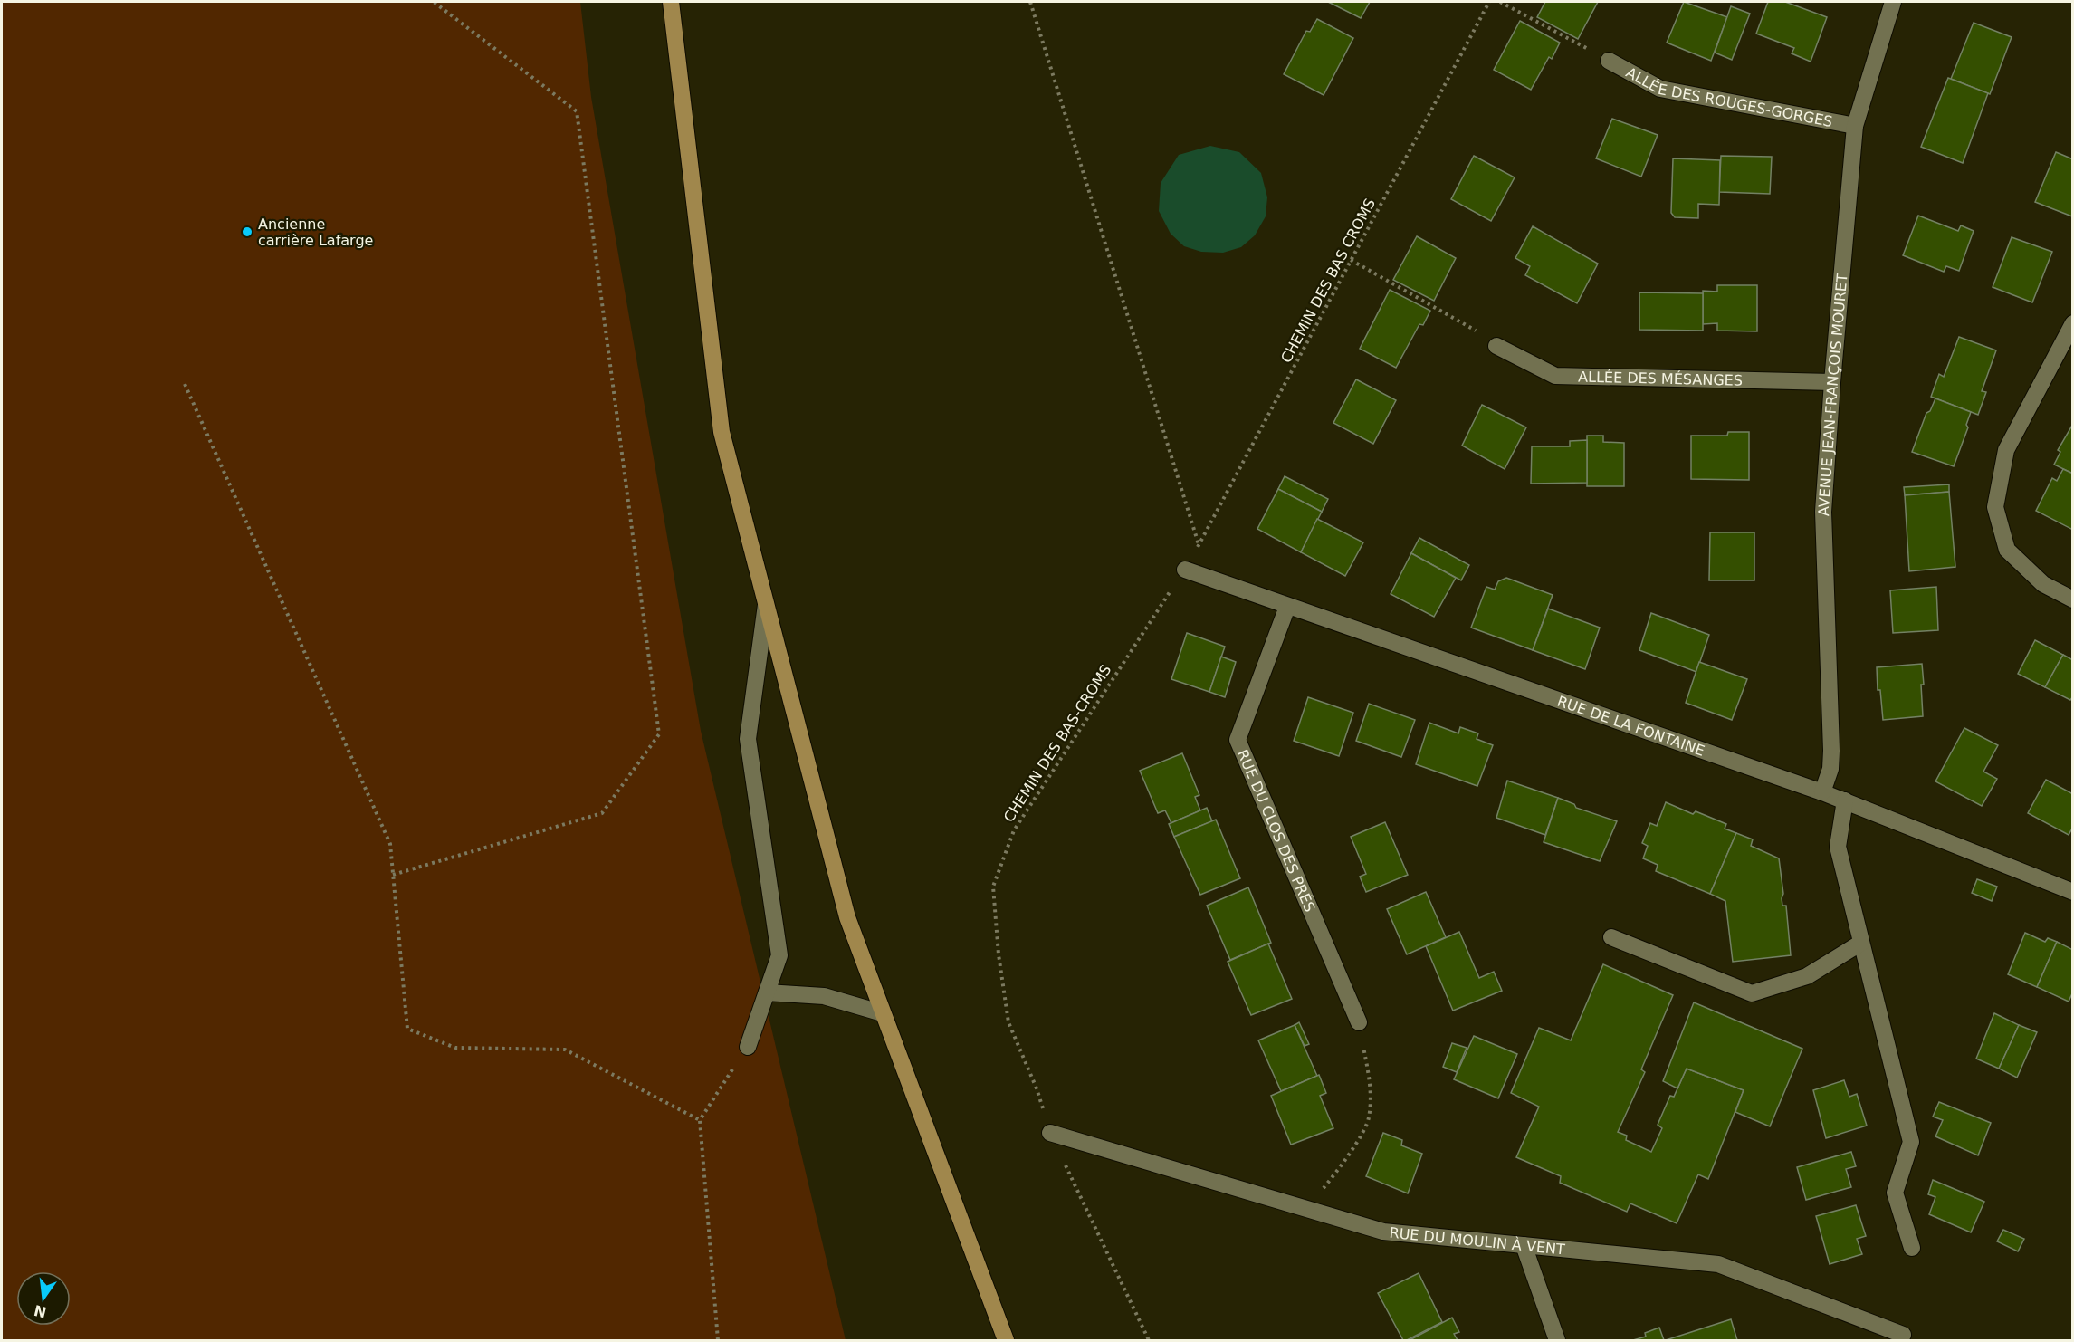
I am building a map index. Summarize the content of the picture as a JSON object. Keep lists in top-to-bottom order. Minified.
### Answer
{"streets":{"street":["ALLÉE DES ROUGES-GORGES","ALLÉE DES MÉSANGES","AVENUE JEAN-FRANÇOIS MOURET","RUE DE LA FONTAINE","RUE DU CLOS DES PRÉS","RUE DU MOULIN À VENT"],"path":["CHEMIN DES BAS CROMS","CHEMIN DES BAS-CROMS"]},"crossings":[["ALLÉE DES ROUGES-GORGES","AVENUE JEAN-FRANÇOIS MOURET"],["CHEMIN DES BAS CROMS","RUE DE LA FONTAINE"],["CHEMIN DES BAS CROMS","CHEMIN DES BAS-CROMS"],["ALLÉE DES MÉSANGES","AVENUE JEAN-FRANÇOIS MOURET"],["AVENUE JEAN-FRANÇOIS MOURET","RUE DE LA FONTAINE"],["RUE DE LA FONTAINE","CHEMIN DES BAS-CROMS"],["RUE DE LA FONTAINE","RUE DU CLOS DES PRÉS"],["CHEMIN DES BAS-CROMS","RUE DU MOULIN À VENT"]],"places":["Ancienne carrière Lafarge"],"north":"bottom"}
